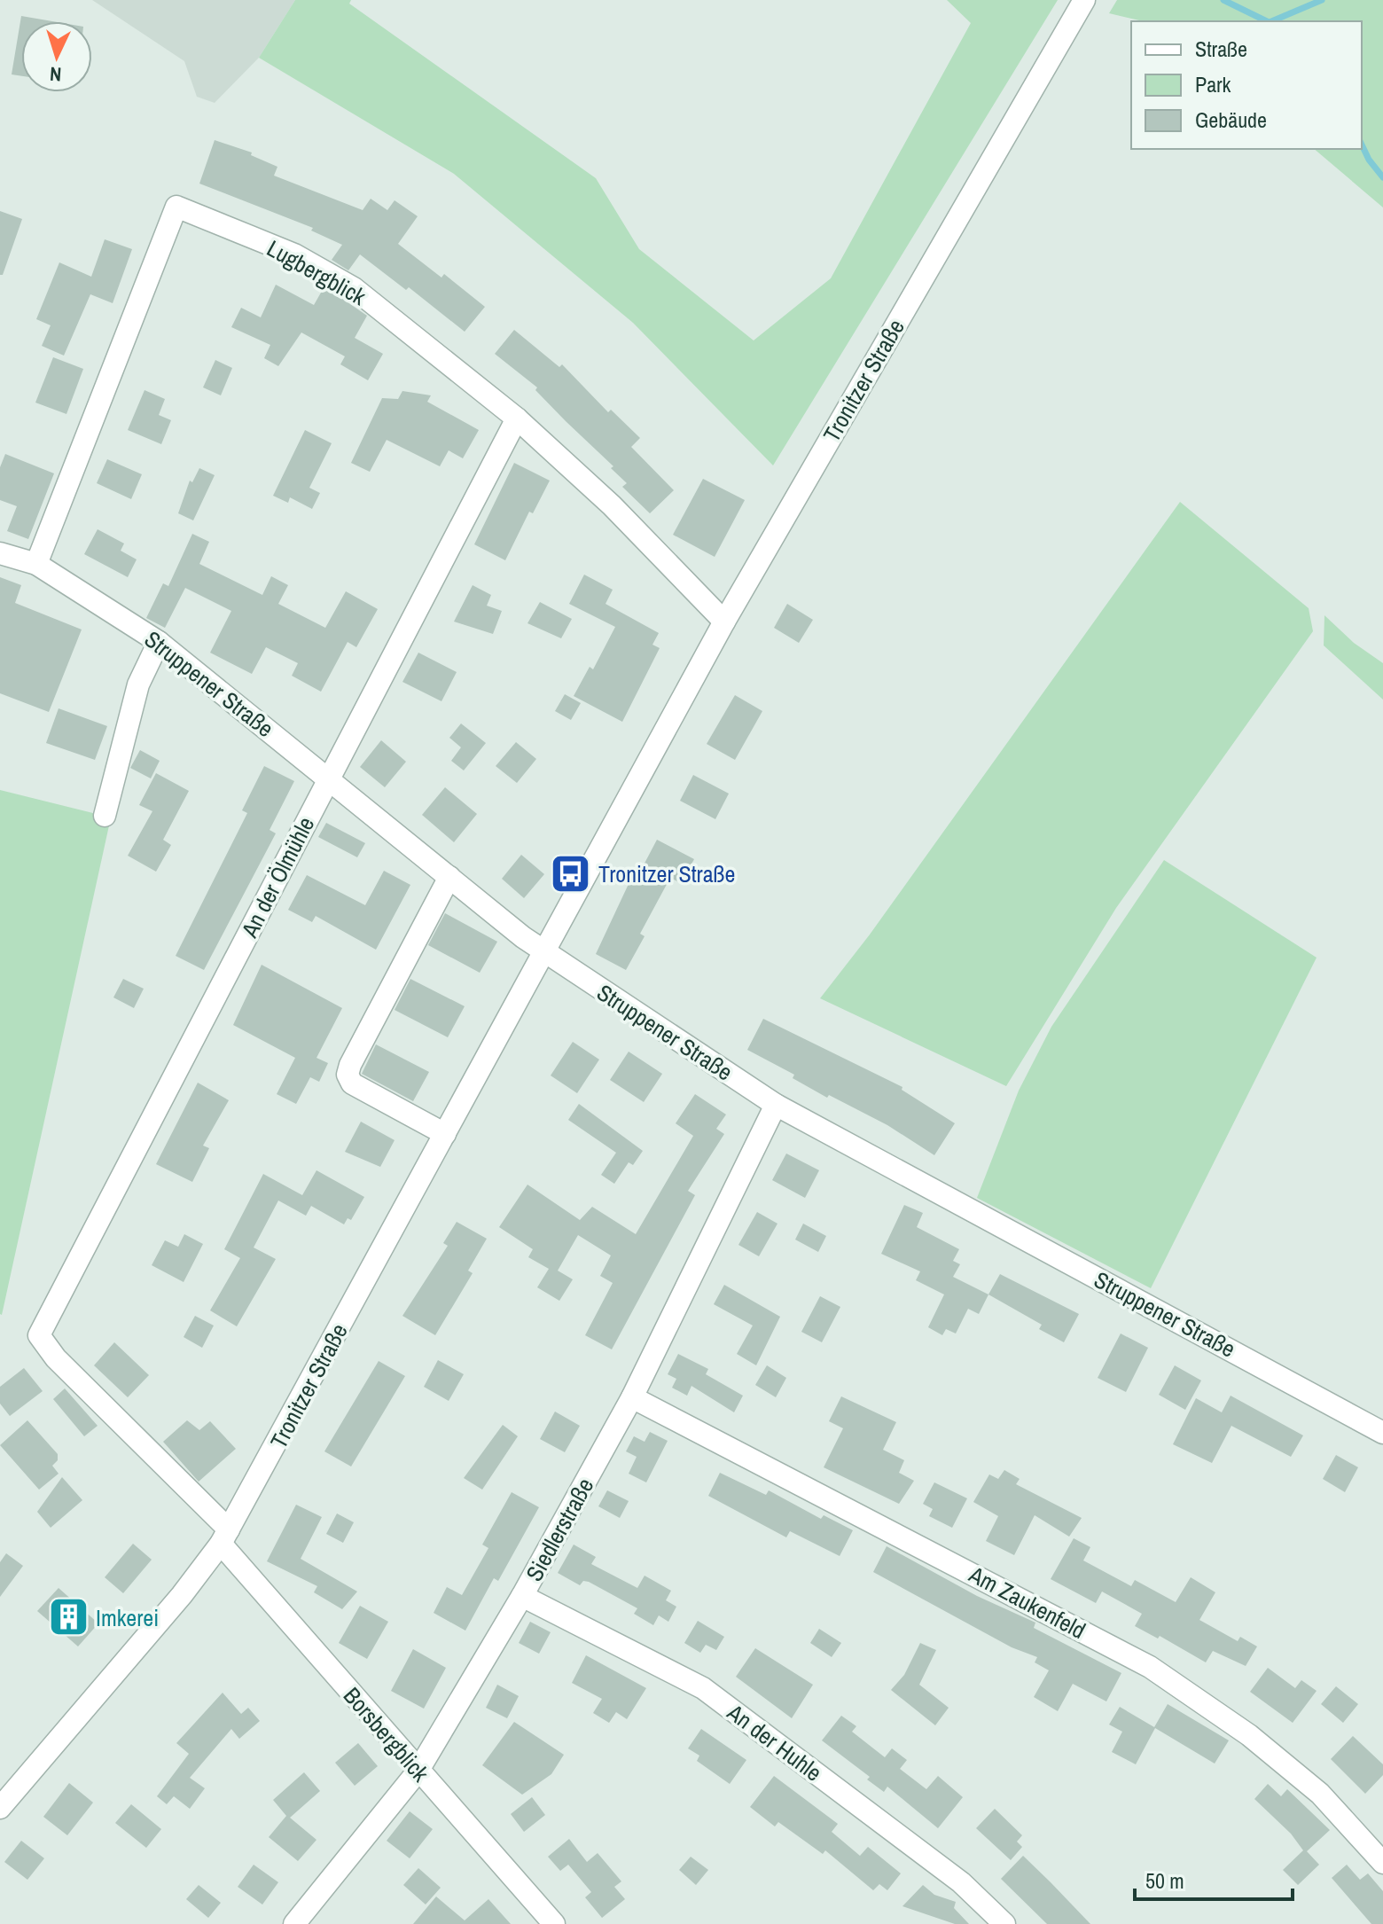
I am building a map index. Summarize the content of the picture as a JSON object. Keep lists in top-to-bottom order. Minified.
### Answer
{"streets":{"street":["Lugbergblick","Tronitzer Straße","Struppener Straße","An der Ölmühle","Siedlerstraße","Am Zaukenfeld","Borsbergblick","An der Huhle"]},"crossings":[["Lugbergblick","Tronitzer Straße"],["Lugbergblick","Struppener Straße"],["Lugbergblick","An der Ölmühle"],["Tronitzer Straße","Struppener Straße"],["Tronitzer Straße","Borsbergblick"],["Struppener Straße","An der Ölmühle"],["Struppener Straße","Siedlerstraße"],["An der Ölmühle","Borsbergblick"],["Siedlerstraße","Am Zaukenfeld"],["Siedlerstraße","Borsbergblick"],["Siedlerstraße","An der Huhle"]],"places":{"bus stop":["Tronitzer Straße"],"building":["Imkerei"]},"legend":["Straße","Park","Gebäude"],"scale_bar":"50 m","north":"bottom"}
